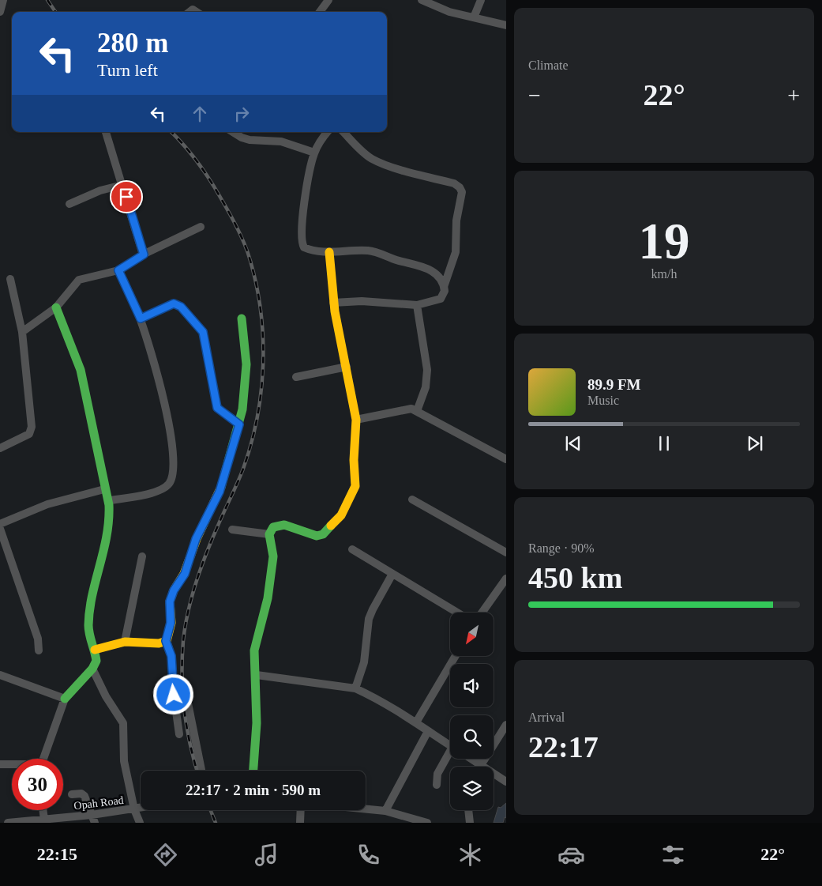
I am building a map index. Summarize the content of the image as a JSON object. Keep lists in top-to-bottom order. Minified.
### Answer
{"streets":{"street":["Opah Road"]},"north":"bottom left","page":{"tile":["Climate",["19","km/h"],["Range · 90%","450 km"],["Arrival","22:17"]],"turn":["280 m","Turn left"],"heat":["−","22°","+"],"song":["89.9 FM","Music"],"limit":"30","trip":"22:17 · 2 min · 590 m","tabs":["22:15","22°"]}}
